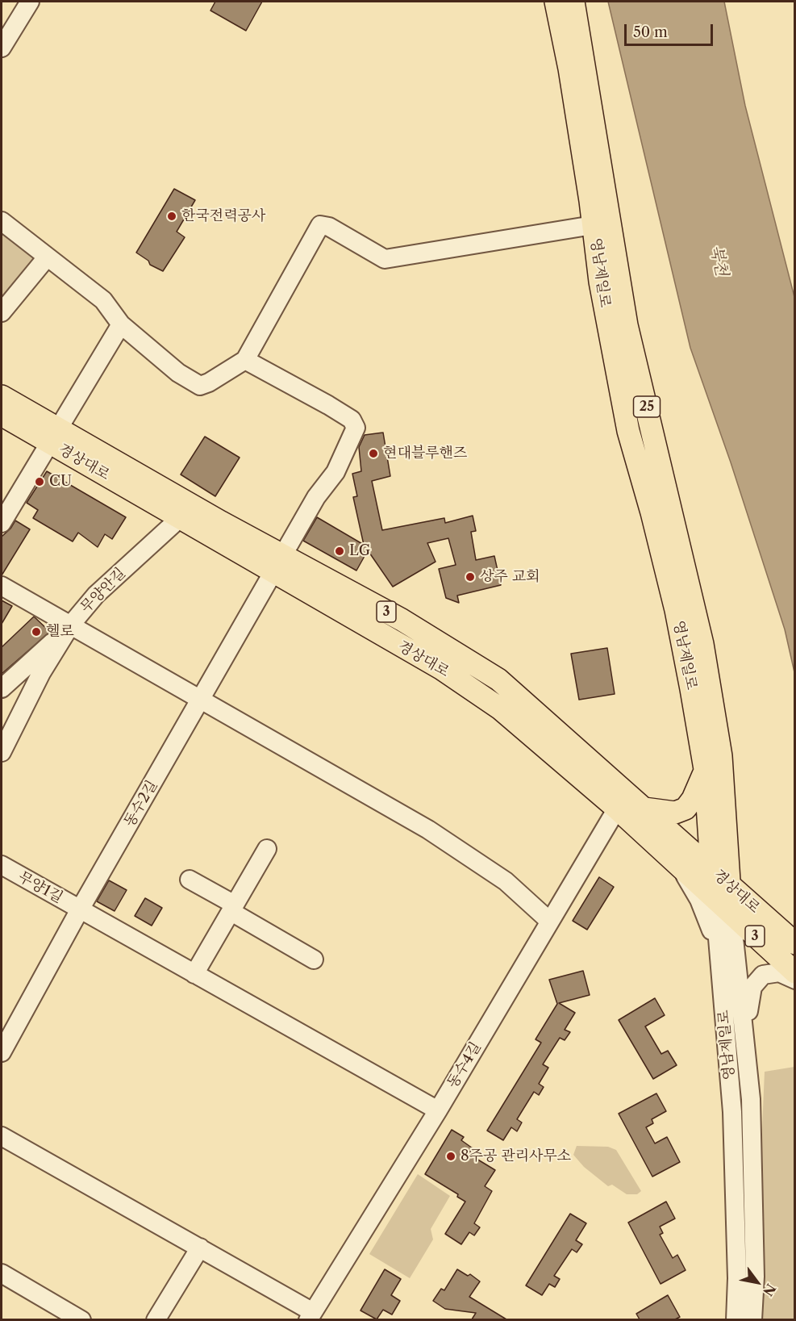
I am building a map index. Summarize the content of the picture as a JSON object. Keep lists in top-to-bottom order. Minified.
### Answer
{"streets":{"main road":["영남제일로","25","경상대로","3"],"street":["무양안길","동수2길","무양1길","동수4길"]},"crossings":[["영남제일로","경상대로"],["경상대로","무양안길"],["경상대로","동수2길"],["경상대로","동수4길"],["동수2길","무양1길"],["무양1길","동수4길"]],"water":["북천"],"places":["한국전력공사","현대블루핸즈","CU","LG","상주 교회","헬로","8주공 관리사무소"],"scale_bar":"50 m","north":"bottom right"}
